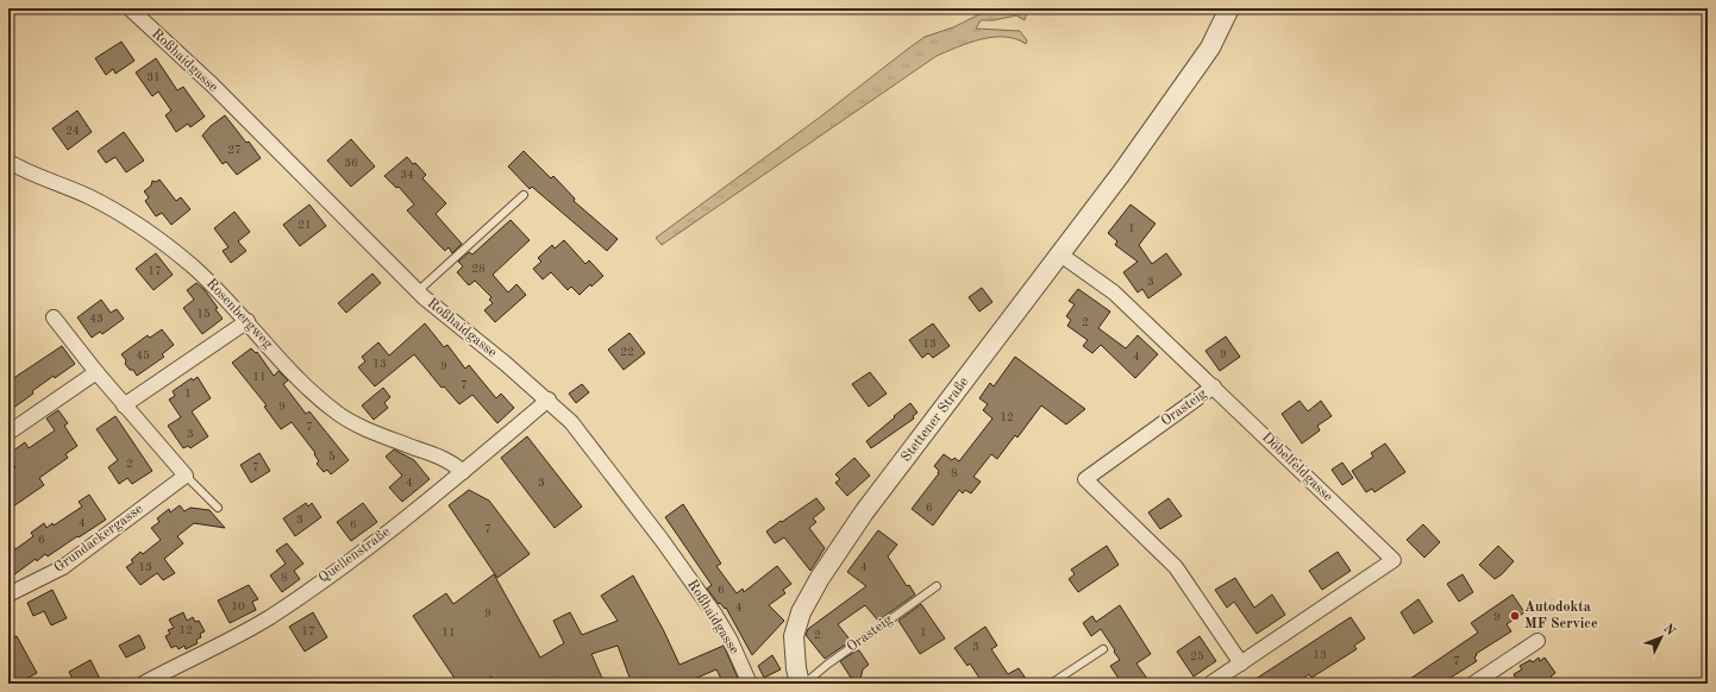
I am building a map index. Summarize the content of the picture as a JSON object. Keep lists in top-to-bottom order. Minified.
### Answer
{"streets":{"street":["Roßhaidgasse","Rosenbergweg","Orasteig","Stettener Straße","Döbelfeldgasse","Grundackergasse","Quellenstraße"]},"crossings":[["Roßhaidgasse","Quellenstraße"],["Rosenbergweg","Quellenstraße"],["Orasteig","Döbelfeldgasse"],["Stettener Straße","Döbelfeldgasse"]],"places":["Autodokta MF Service"],"house_numbers":["31","24","27","36","34","21","1","28","17","3","15","43","2","13","22","9","45","4","13","9","11","7","1","9","12","7","3","5","2","7","8","4","3","6","3","4","6","7","6","13","4","8","6","10","4","9","9","12","17","11","1","2","3","13","25","7"],"north":"top right"}
